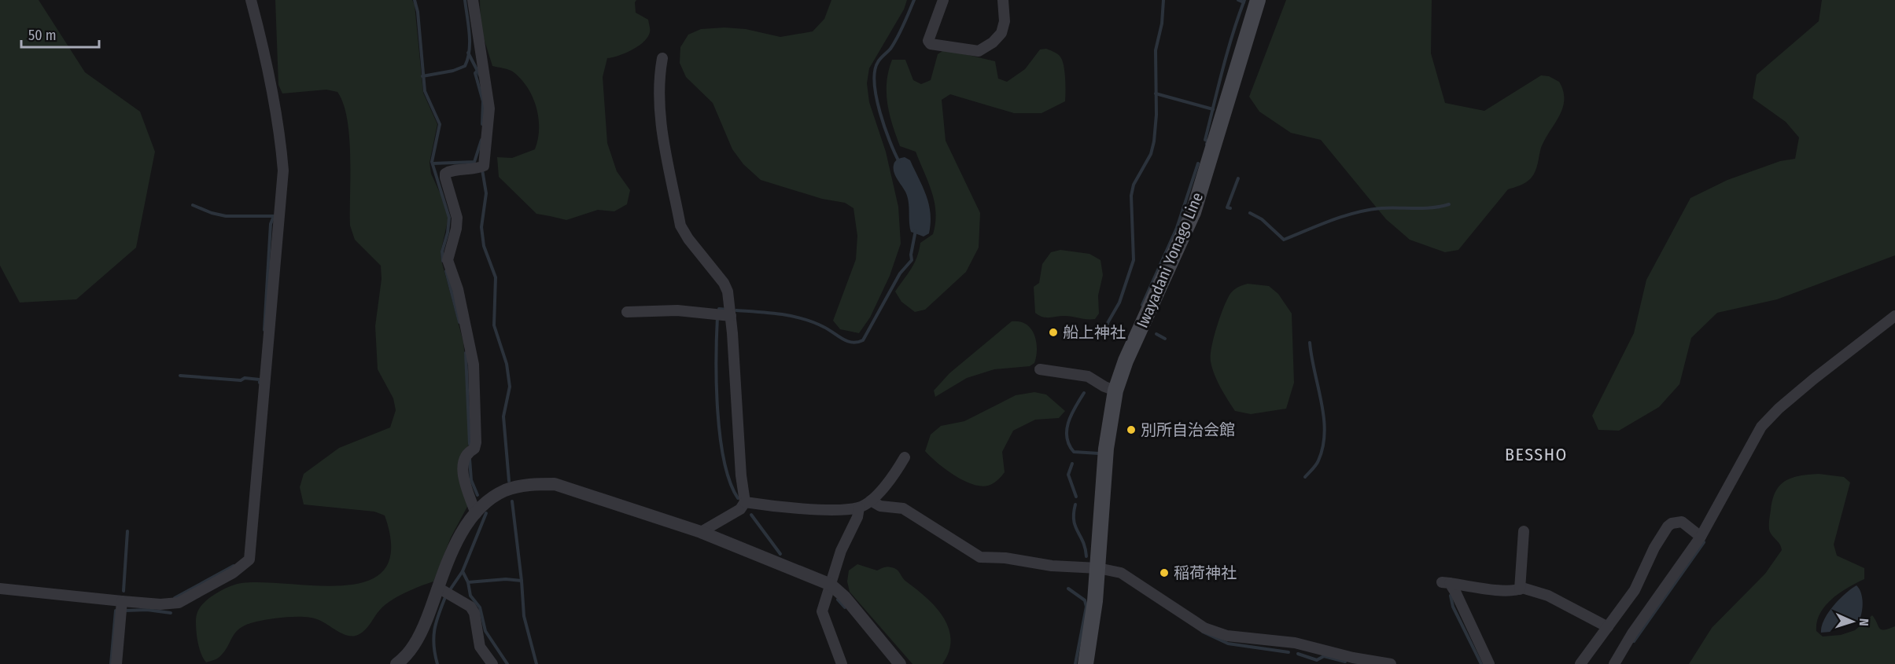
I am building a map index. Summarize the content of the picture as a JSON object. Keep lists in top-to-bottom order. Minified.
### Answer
{"streets":{"main road":["Iwayadani Yonago Line"]},"districts":["BESSHO"],"places":["船上神社","別所自治会館","稲荷神社"],"scale_bar":"50 m","north":"right"}
